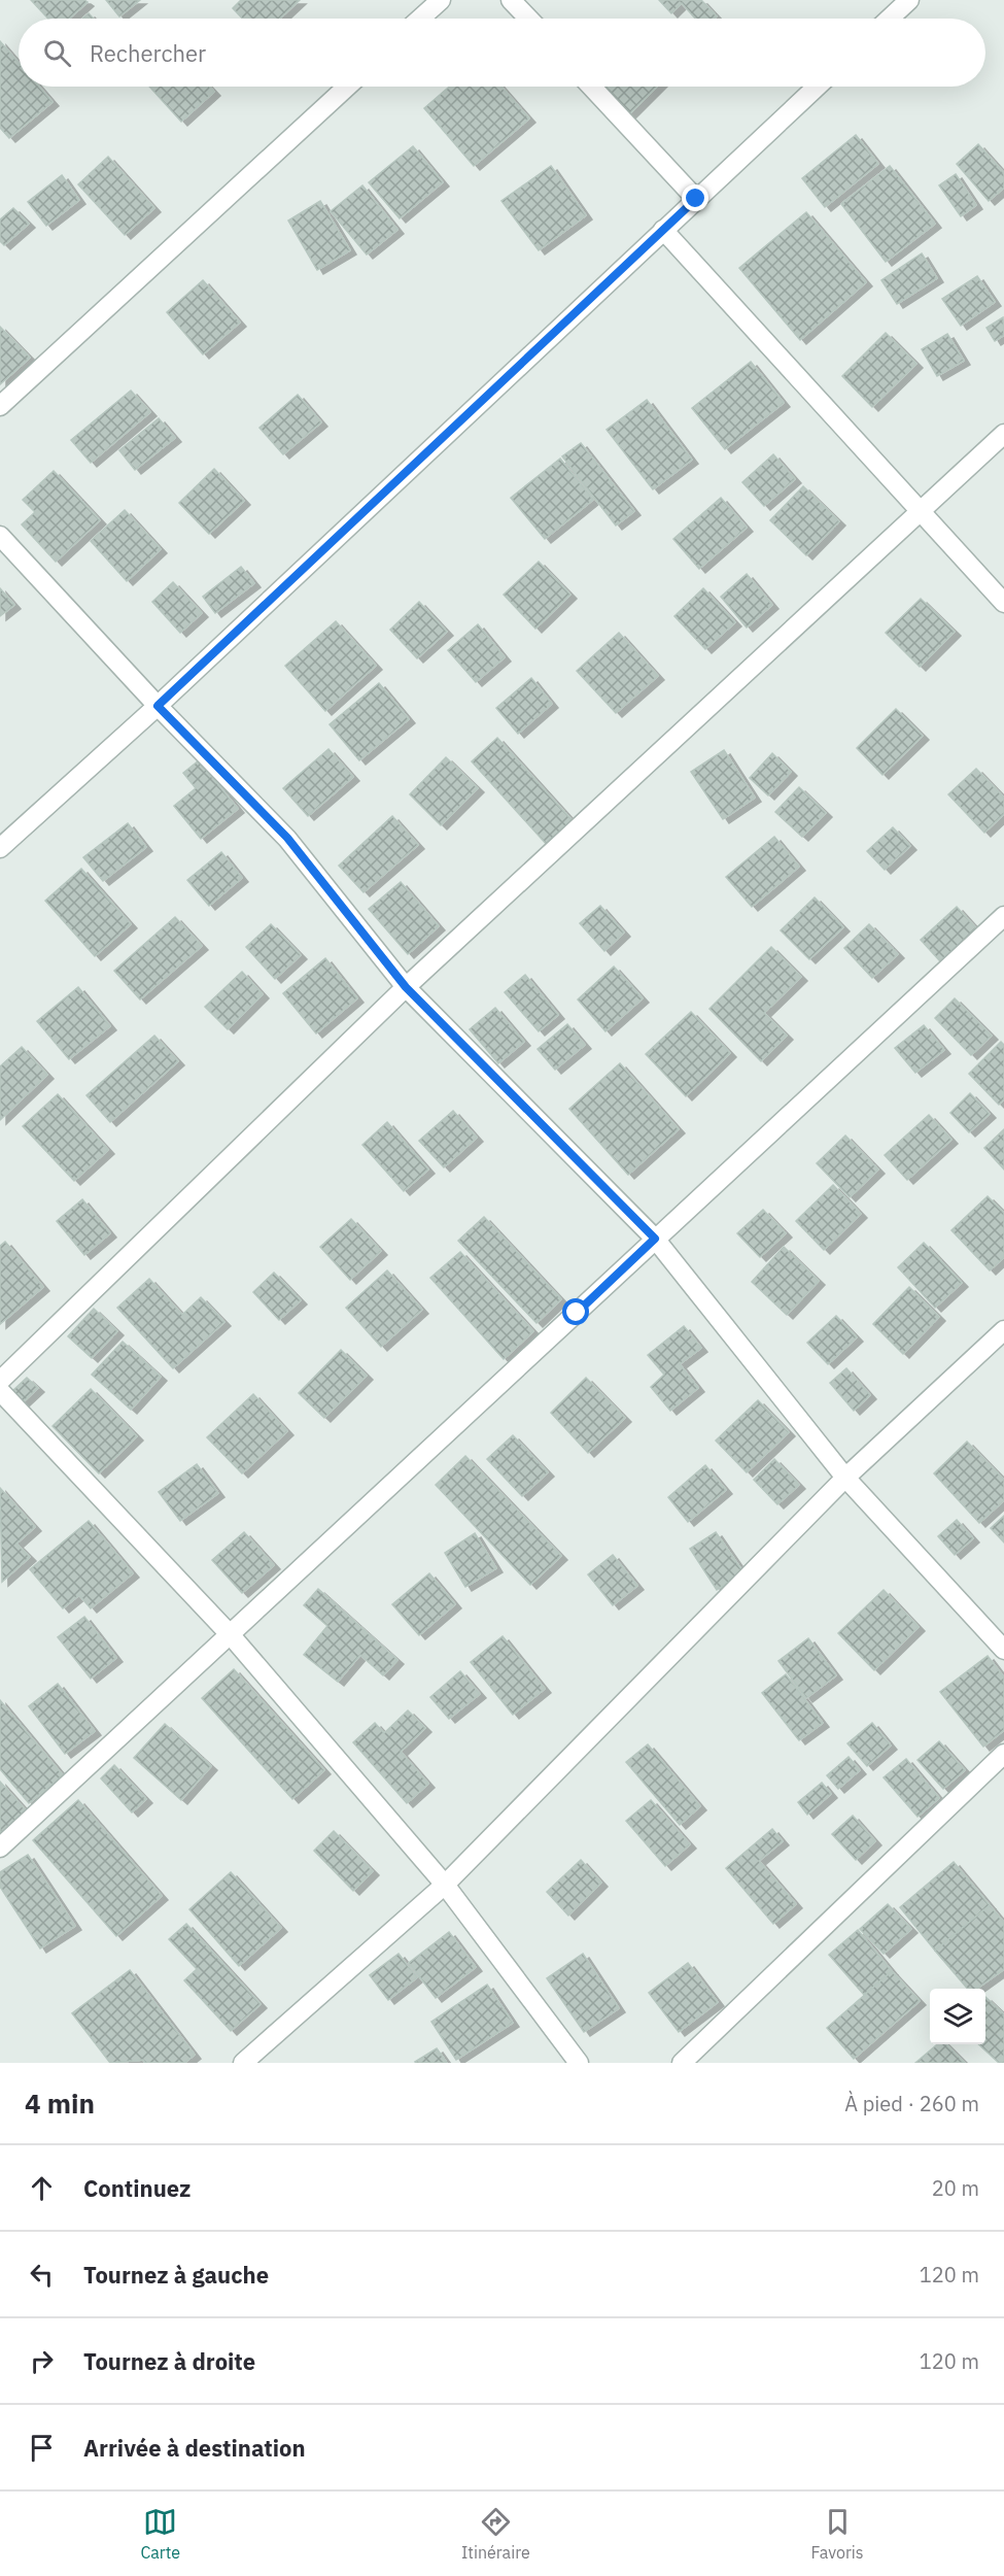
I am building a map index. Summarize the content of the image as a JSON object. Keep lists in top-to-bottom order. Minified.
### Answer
{"page":{"search":"Rechercher","heading":["4 min","À pied · 260 m"],"list":[["Continuez","20 m"],["Tournez à gauche","120 m"],["Tournez à droite","120 m"],"Arrivée à destination"],"nav":["Carte","Itinéraire","Favoris"]}}
